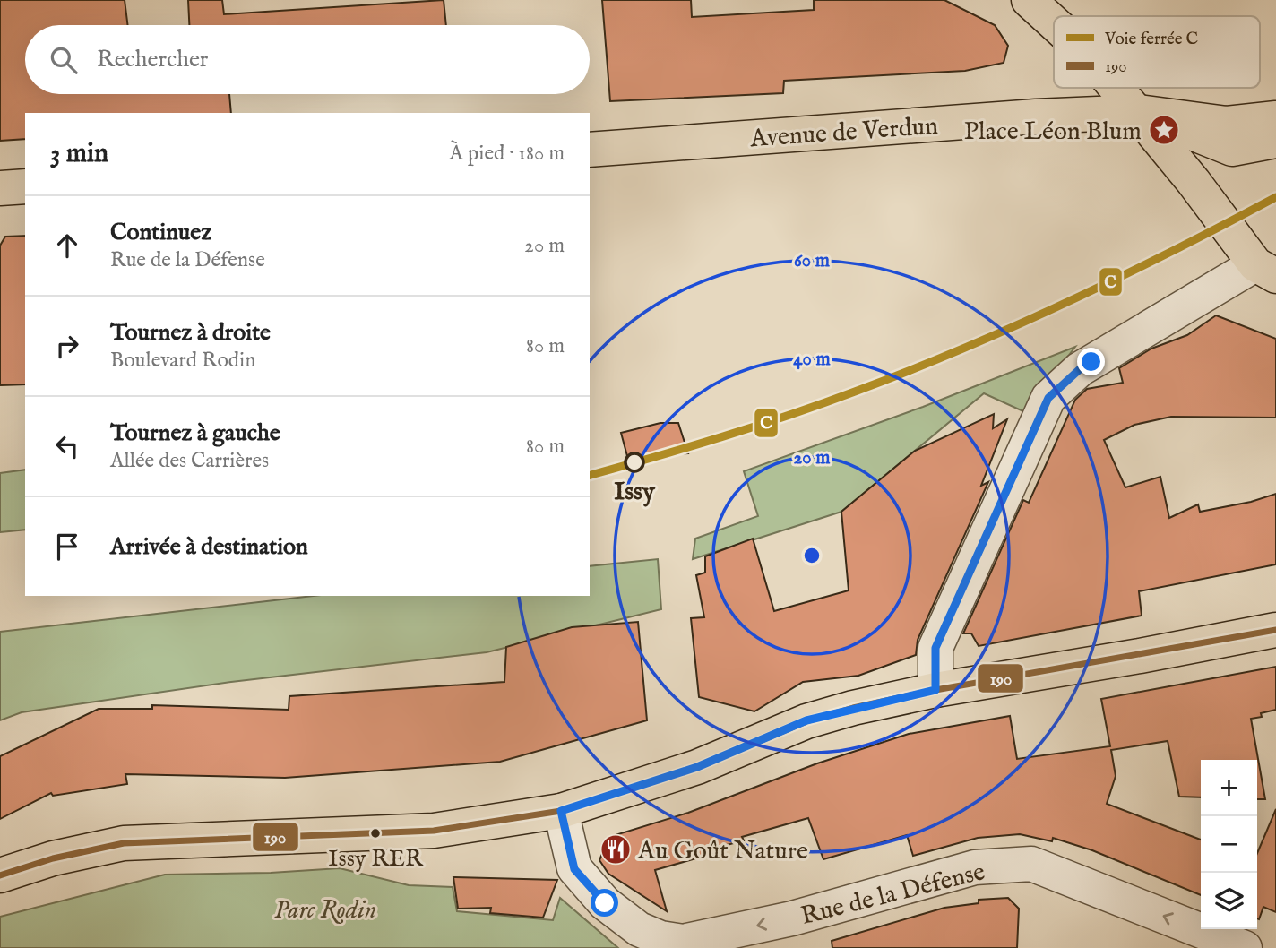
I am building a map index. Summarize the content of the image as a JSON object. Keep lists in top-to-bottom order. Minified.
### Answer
{"streets":{"main road":["Avenue de Verdun"],"street":["Rue de la Défense"]},"one_way":["Rue de la Défense"],"parks":["Parc Rodin"],"places":{"place":["Place Léon Blum"],"other":["Issy","Issy RER"],"restaurant":["Au Goût Nature"]},"lines":["rail line C","transit line 190"],"legend":["Voie ferrée C","190"],"page":{"search":"Rechercher","heading":["3 min","À pied · 180 m"],"list":[["Continuez","Rue de la Défense","20 m"],["Tournez à droite","Boulevard Rodin","80 m"],["Tournez à gauche","Allée des Carrières","80 m"],"Arrivée à destination"],"map_buttons":["+","−"]},"rings":["60 m","40 m","20 m"]}
